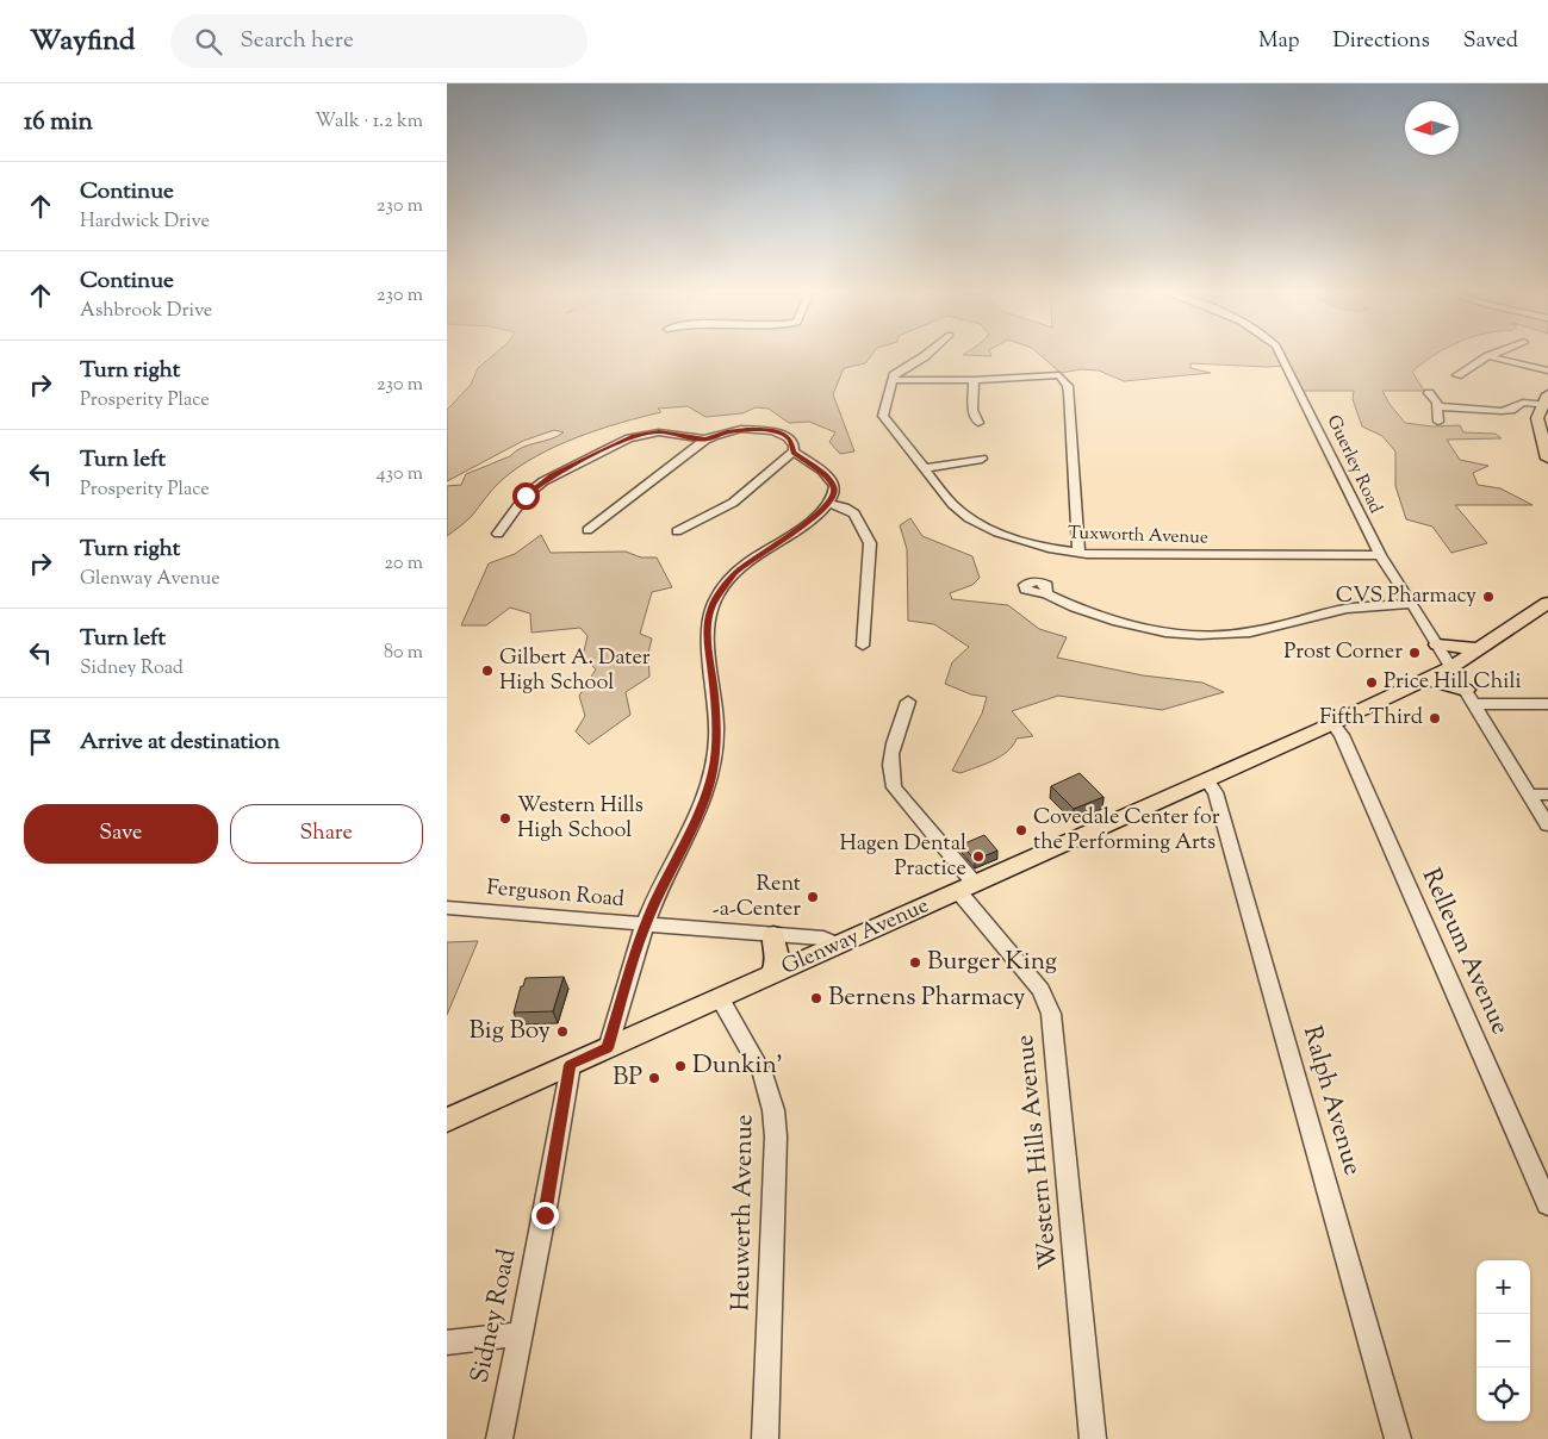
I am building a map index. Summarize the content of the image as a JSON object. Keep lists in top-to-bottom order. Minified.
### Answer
{"streets":{"main road":["Glenway Avenue"],"street":["Guerley Road","Tuxworth Avenue","Ferguson Road","Relleum Avenue","Ralph Avenue","Western Hills Avenue","Heuwerth Avenue","Sidney Road"]},"crossings":[["Guerley Road","Tuxworth Avenue"],["Guerley Road","Glenway Avenue"],["Ferguson Road","Glenway Avenue"],["Glenway Avenue","Relleum Avenue"],["Glenway Avenue","Ralph Avenue"],["Glenway Avenue","Western Hills Avenue"],["Glenway Avenue","Heuwerth Avenue"],["Glenway Avenue","Sidney Road"]],"places":["CVS Pharmacy","Prost Corner","Gilbert A. Dater High School","Price Hill Chili","Fifth Third","Western Hills High School","Covedale Center for the Performing Arts","Hagen Dental Practice","Rent -a-Center","Burger King","Bernens Pharmacy","Big Boy","Dunkin'","BP"],"north":"left","page":{"header":"Wayfind","search":"Search here","nav":["Map","Directions","Saved"],"heading":["16 min","Walk · 1.2 km"],"list":[["Continue","Hardwick Drive","230 m"],["Continue","Ashbrook Drive","230 m"],["Turn right","Prosperity Place","230 m"],["Turn left","Prosperity Place","430 m"],["Turn right","Glenway Avenue","20 m"],["Turn left","Sidney Road","80 m"],"Arrive at destination"],"buttons":["Save","Share"],"map_buttons":["+","−"]}}
